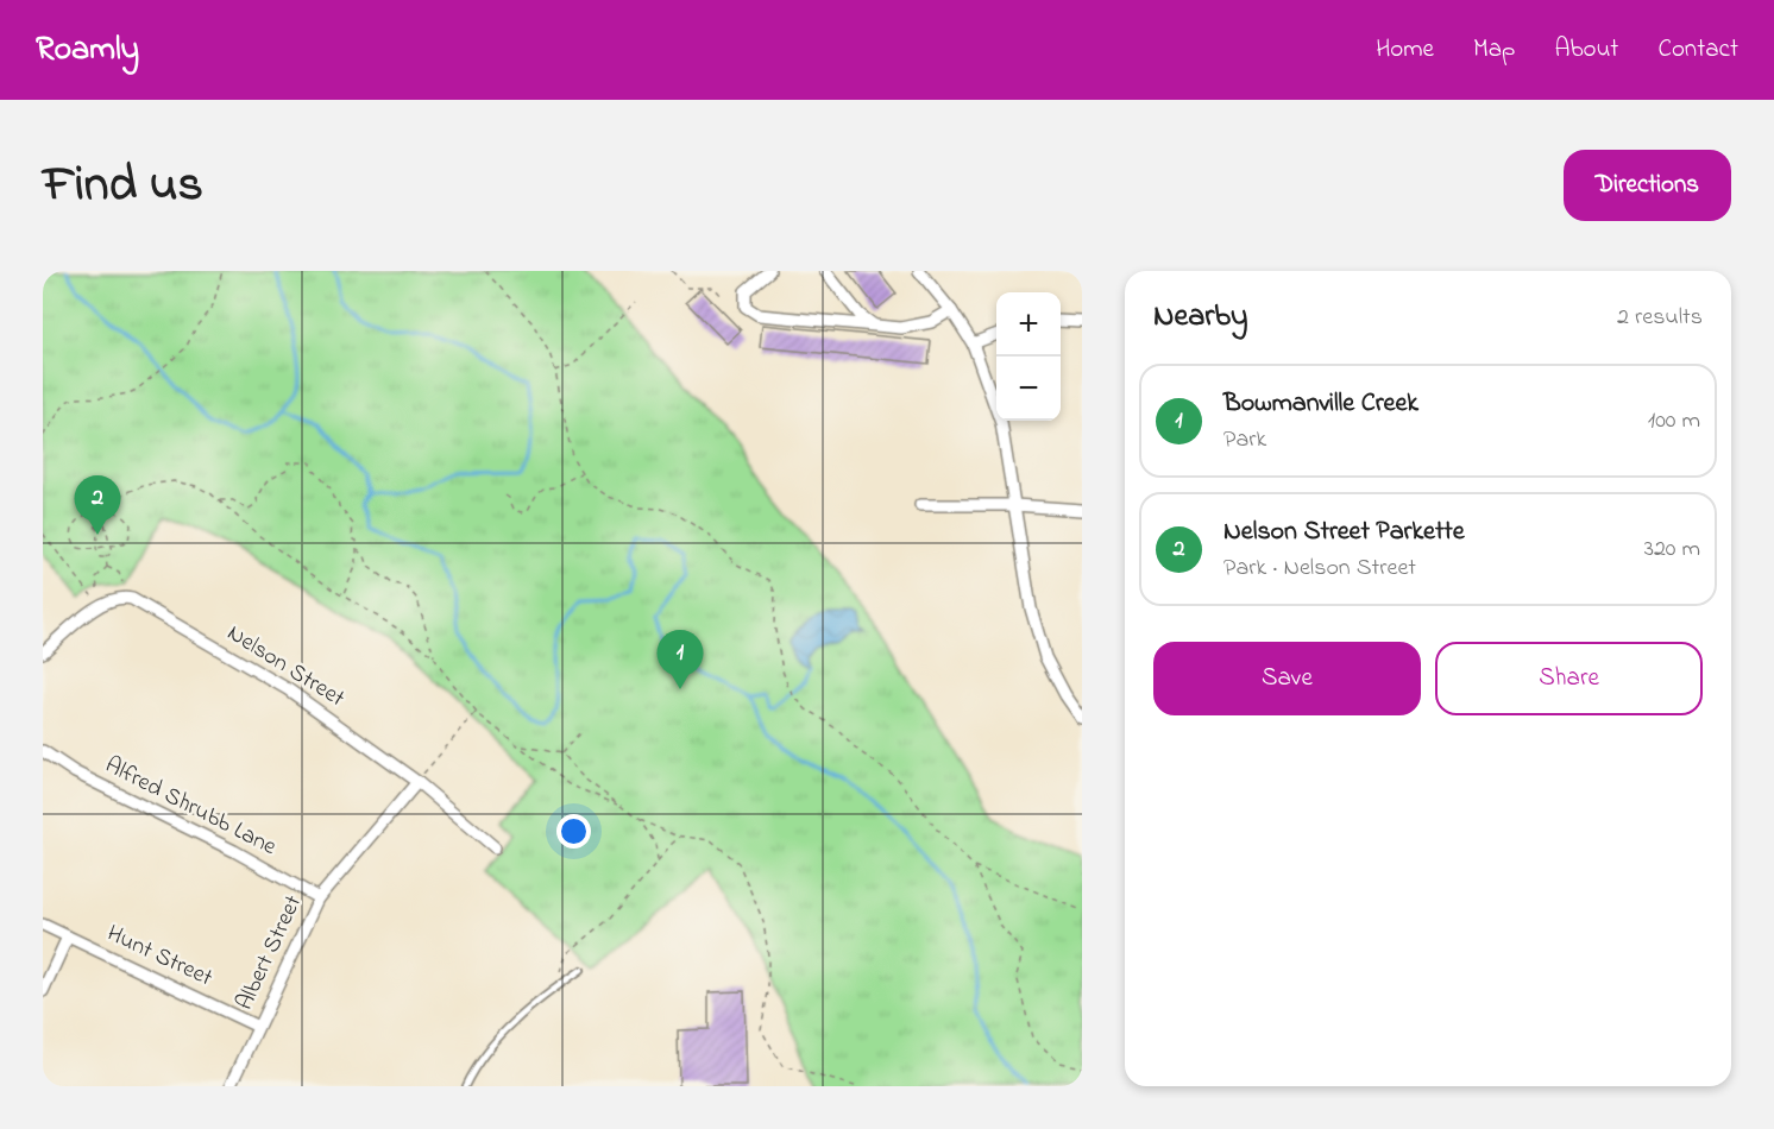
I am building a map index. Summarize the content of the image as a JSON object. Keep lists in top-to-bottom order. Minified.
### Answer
{"streets":{"street":["Nelson Street","Alfred Shrubb Lane","Albert Street","Hunt Street"]},"crossings":[["Nelson Street","Albert Street"],["Alfred Shrubb Lane","Albert Street"],["Albert Street","Hunt Street"]],"page":{"header":"Roamly","nav":["Home","Map","About","Contact"],"title":"Find us","buttons":["Directions",["Save","Share"]],"heading":["Nearby","2 results"],"map_buttons":["+","−"],"list":[{"mark":"1","name":"Bowmanville Creek","note":"Park","value":"100 m"},{"mark":"2","name":"Nelson Street Parkette","note":"Park · Nelson Street","value":"320 m"}],"pins":["2","1"]}}
